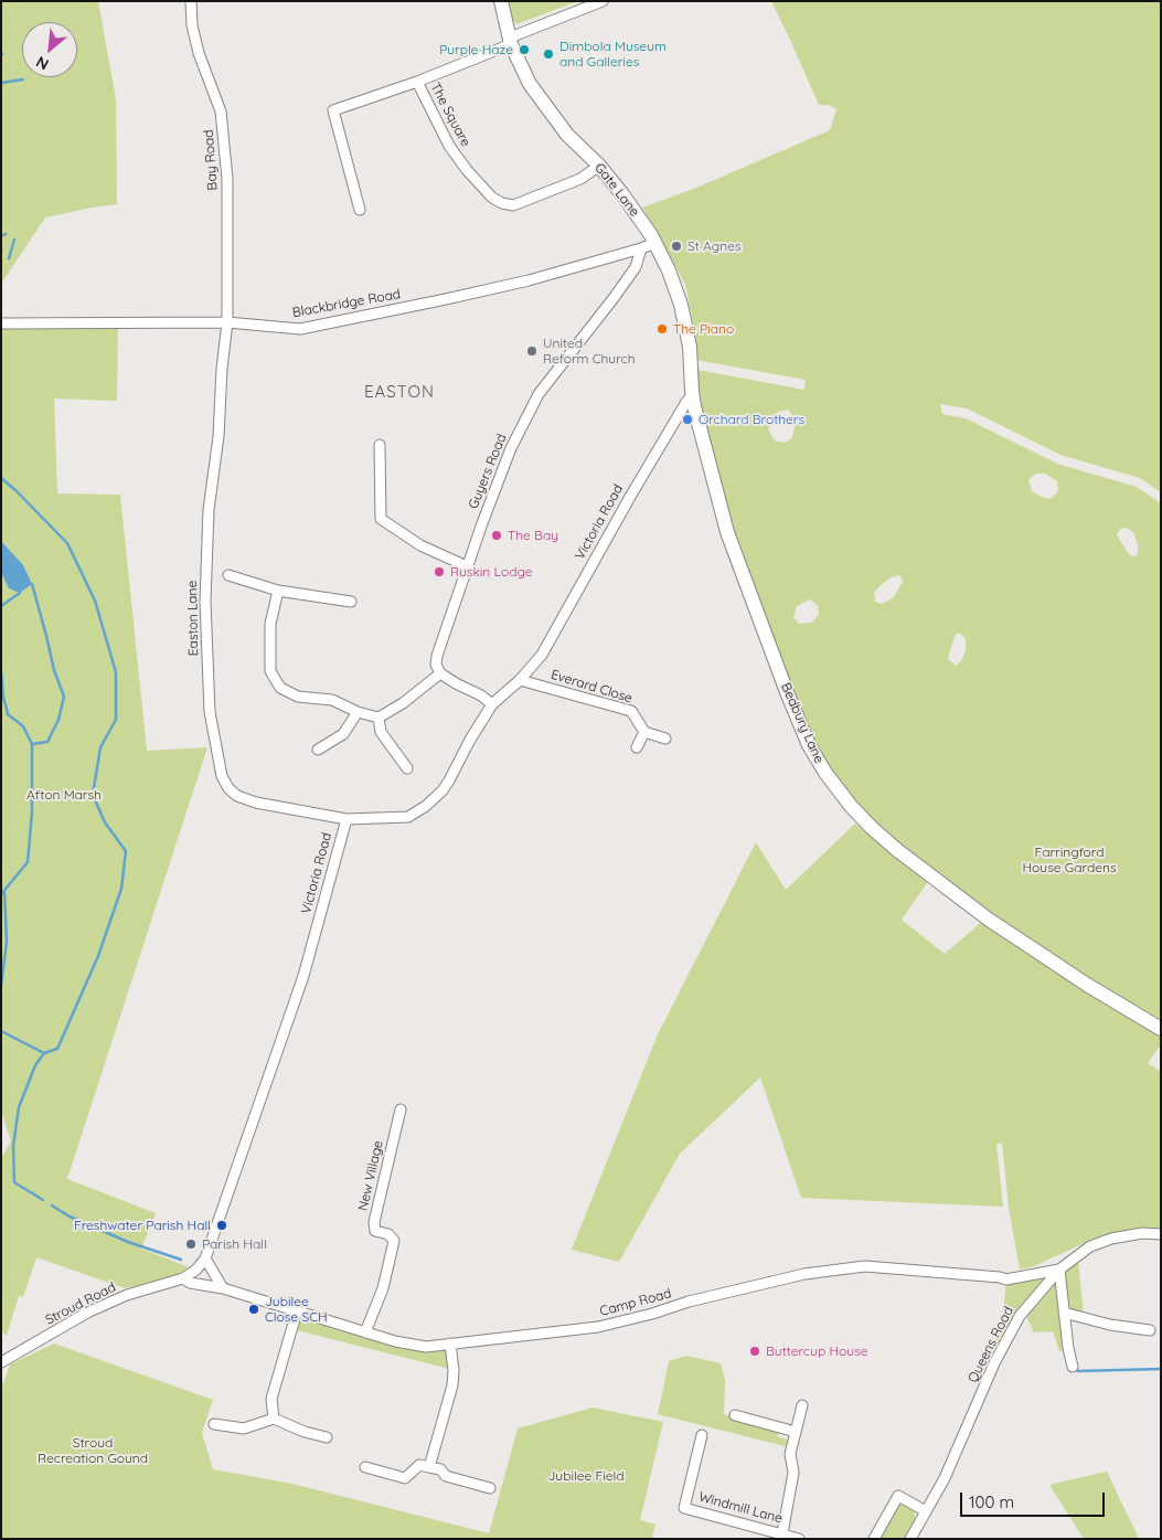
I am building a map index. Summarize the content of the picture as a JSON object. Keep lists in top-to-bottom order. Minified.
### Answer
{"streets":{"street":["The Square","Bay Road","Gate Lane","Blackbridge Road","Guyers Road","Victoria Road","Easton Lane","Everard Close","Bedbury Lane","New Village","Camp Road","Stroud Road","Queens Road","Windmill Lane"]},"crossings":[["The Square","Gate Lane"],["Bay Road","Blackbridge Road"],["Bay Road","Easton Lane"],["Gate Lane","Blackbridge Road"],["Gate Lane","Victoria Road"],["Gate Lane","Bedbury Lane"],["Blackbridge Road","Guyers Road"],["Blackbridge Road","Easton Lane"],["Victoria Road","Easton Lane"],["Victoria Road","Everard Close"],["Victoria Road","Bedbury Lane"],["Victoria Road","Camp Road"],["Victoria Road","Stroud Road"],["New Village","Camp Road"],["Camp Road","Stroud Road"],["Camp Road","Queens Road"]],"districts":["EASTON"],"parks":["Afton Marsh","Farringford House Gardens","Stroud Recreation Gound","Jubilee Field"],"places":["Purple Haze","Dimbola Museum and Galleries","St Agnes","The Piano","United Reform Church","Orchard Brothers","The Bay","Ruskin Lodge","Freshwater Parish Hall","Parish Hall","Jubilee Close SCH","Buttercup House"],"scale_bar":"100 m","north":"bottom left"}
